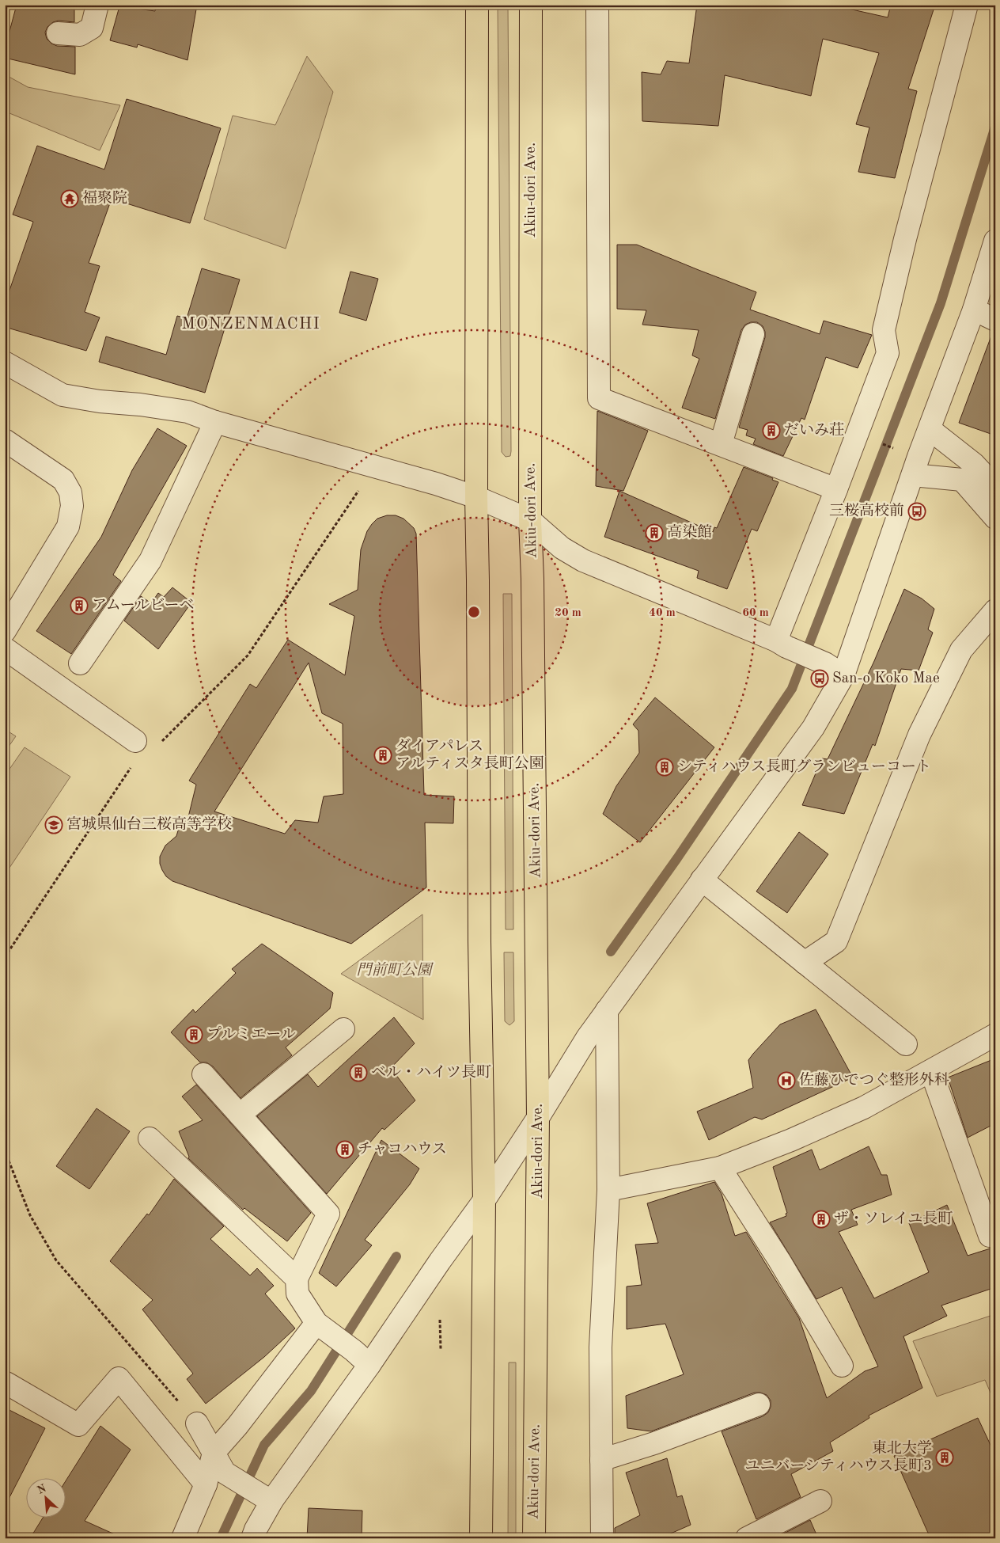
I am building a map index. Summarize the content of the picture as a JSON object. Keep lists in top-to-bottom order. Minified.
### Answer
{"streets":{"highway":["Akiu-dori Ave."]},"districts":["MONZENMACHI"],"parks":["門前町公園"],"places":{"temple":["福聚院"],"building":["だいみ荘","高染館","アムールビーベ","ダイアパレス アルティスタ長町公園","シティハウス長町グランビューコート","プルミエール","ベル・ハイツ長町","チャコハウス","ザ・ソレイユ長町","東北大学 ユニバーシティハウス長町3"],"bus stop":["三桜高校前","San-o Koko Mae"],"school or university":["宮城県仙台三桜高等学校"],"hospital":["佐藤ひでつぐ整形外科"]},"north":"top left","rings":["20 m","40 m","60 m"]}
